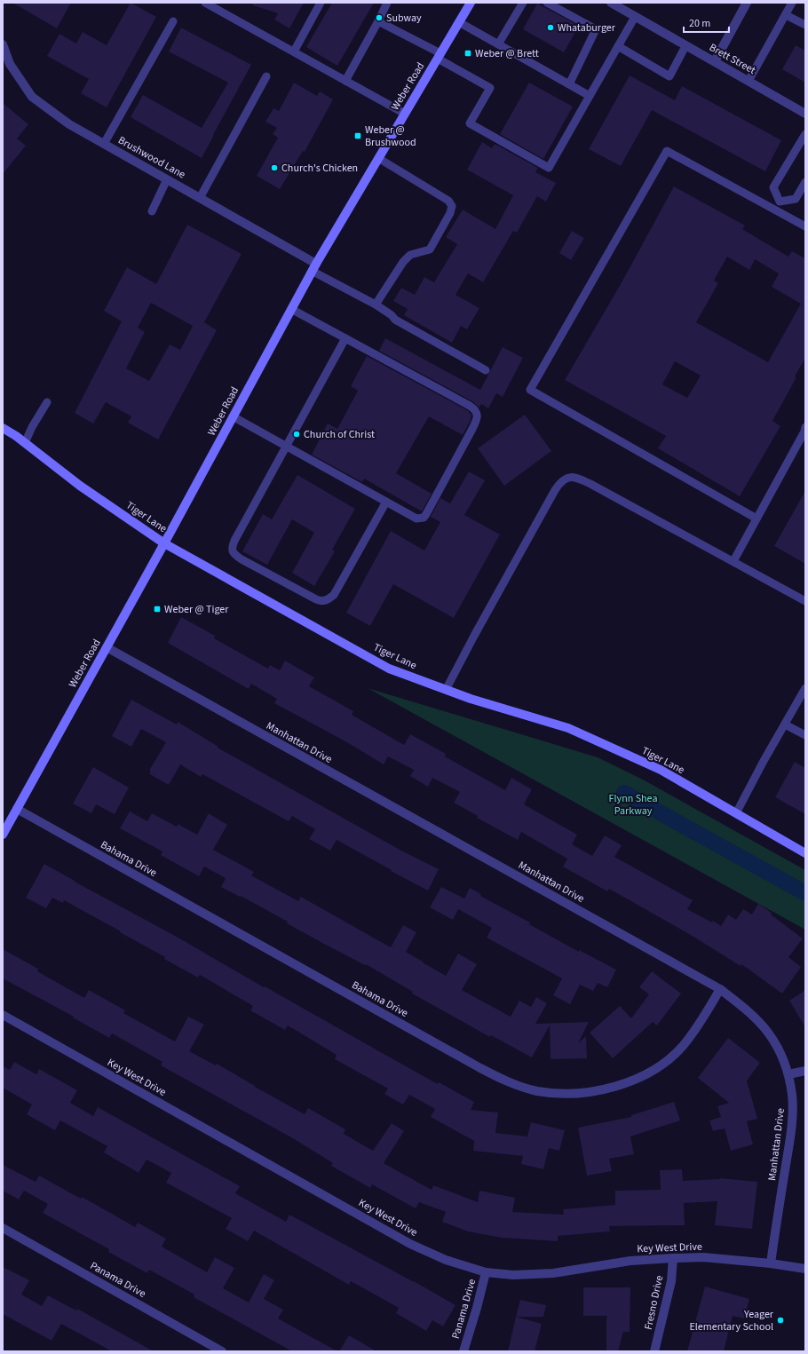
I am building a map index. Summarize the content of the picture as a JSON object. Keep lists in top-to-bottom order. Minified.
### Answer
{"streets":{"main road":["Weber Road","Tiger Lane"],"street":["Brett Street","Brushwood Lane","Manhattan Drive","Bahama Drive","Key West Drive","Panama Drive","Fresno Drive"]},"crossings":[["Weber Road","Brushwood Lane"],["Weber Road","Tiger Lane"],["Weber Road","Manhattan Drive"],["Weber Road","Bahama Drive"],["Manhattan Drive","Bahama Drive"],["Manhattan Drive","Key West Drive"],["Key West Drive","Panama Drive"],["Key West Drive","Fresno Drive"]],"parks":["Flynn Shea Parkway"],"places":{"other":["Subway","Whataburger","Church's Chicken","Church of Christ","Yeager Elementary School"],"transit":["Weber @ Brett","Weber @ Brushwood","Weber @ Tiger"]},"scale_bar":"20 m"}
